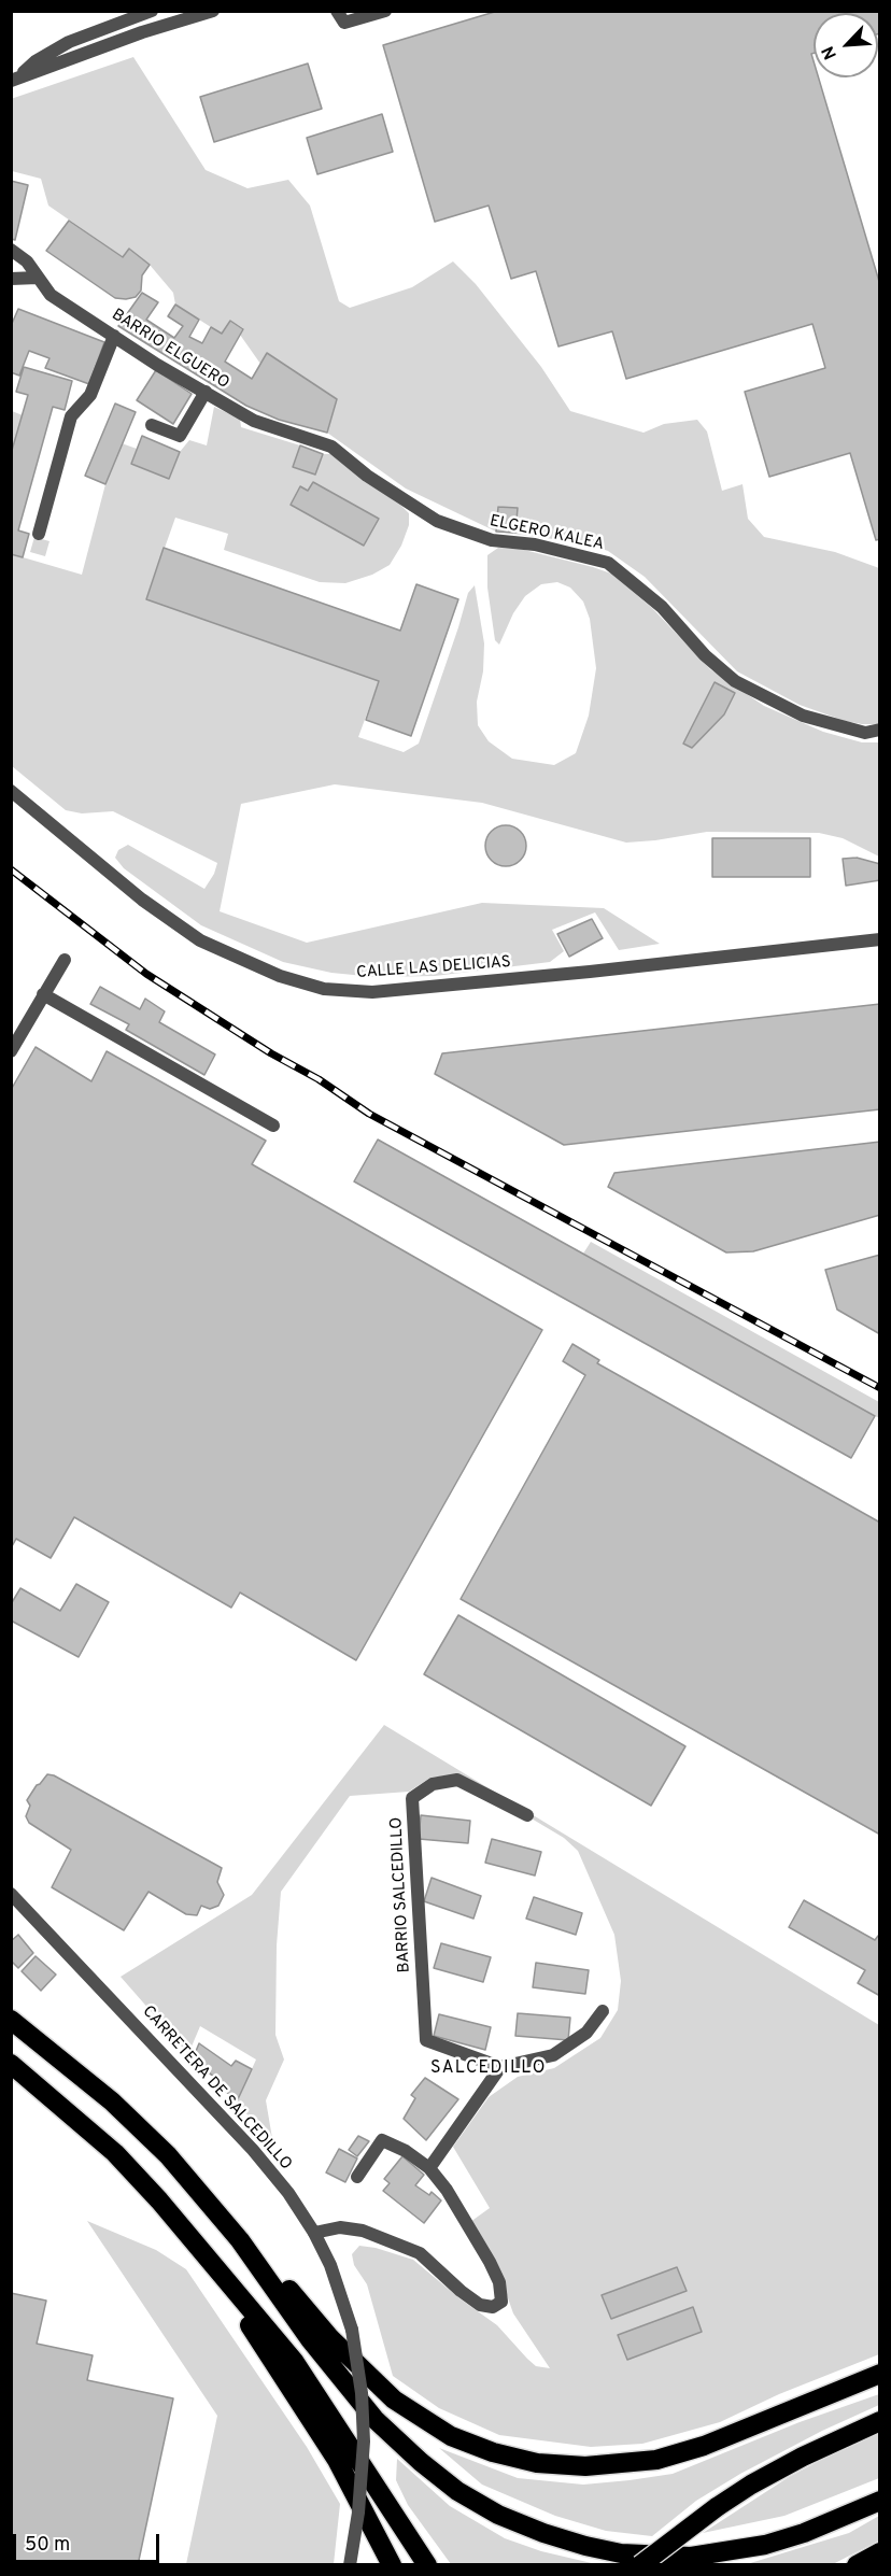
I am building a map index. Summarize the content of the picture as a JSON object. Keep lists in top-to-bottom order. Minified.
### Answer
{"streets":{"street":["BARRIO ELGUERO","ELGERO KALEA","CALLE LAS DELICIAS","BARRIO SALCEDILLO","CARRETERA DE SALCEDILLO"]},"crossings":[["BARRIO ELGUERO","ELGERO KALEA"]],"districts":["SALCEDILLO"],"scale_bar":"50 m","north":"bottom left"}
